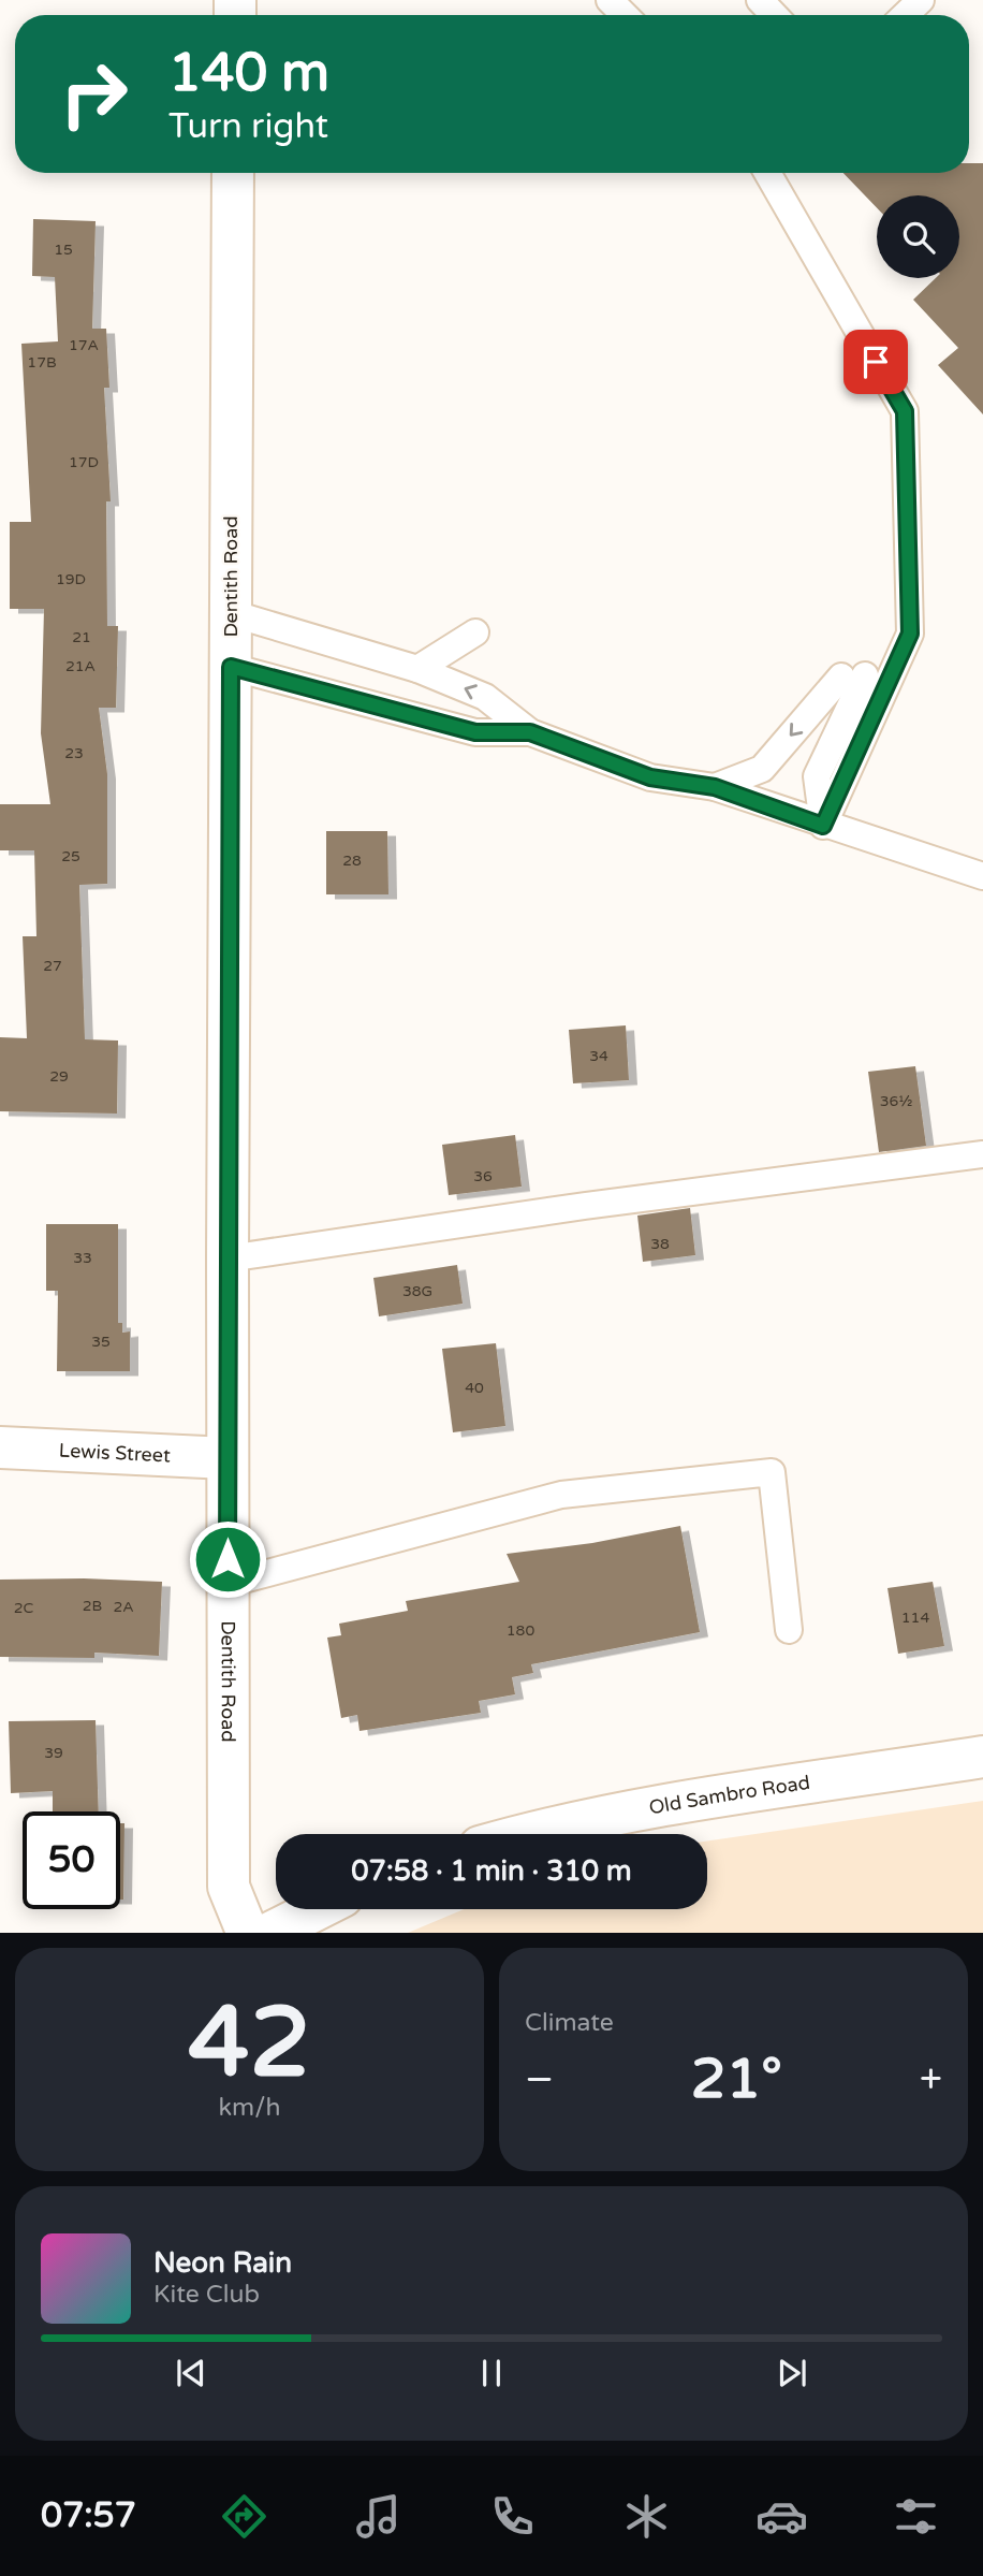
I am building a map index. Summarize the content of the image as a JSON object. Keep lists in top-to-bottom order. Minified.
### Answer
{"streets":{"main road":["Dentith Road","Lewis Street","Old Sambro Road"]},"crossings":[["Dentith Road","Lewis Street"]],"house_numbers":["15","17A","17B","17D","19D","21","21A","23","25","28","27","34","29","36½","36","38","33","38G","35","40","2B","2A","2C","114","180","39"],"page":{"turn":["140 m","Turn right"],"limit":"50","trip":"07:58 · 1 min · 310 m","tile":[["42","km/h"],"Climate"],"heat":["−","21°","+"],"song":["Neon Rain","Kite Club"],"tabs":"07:57"}}
